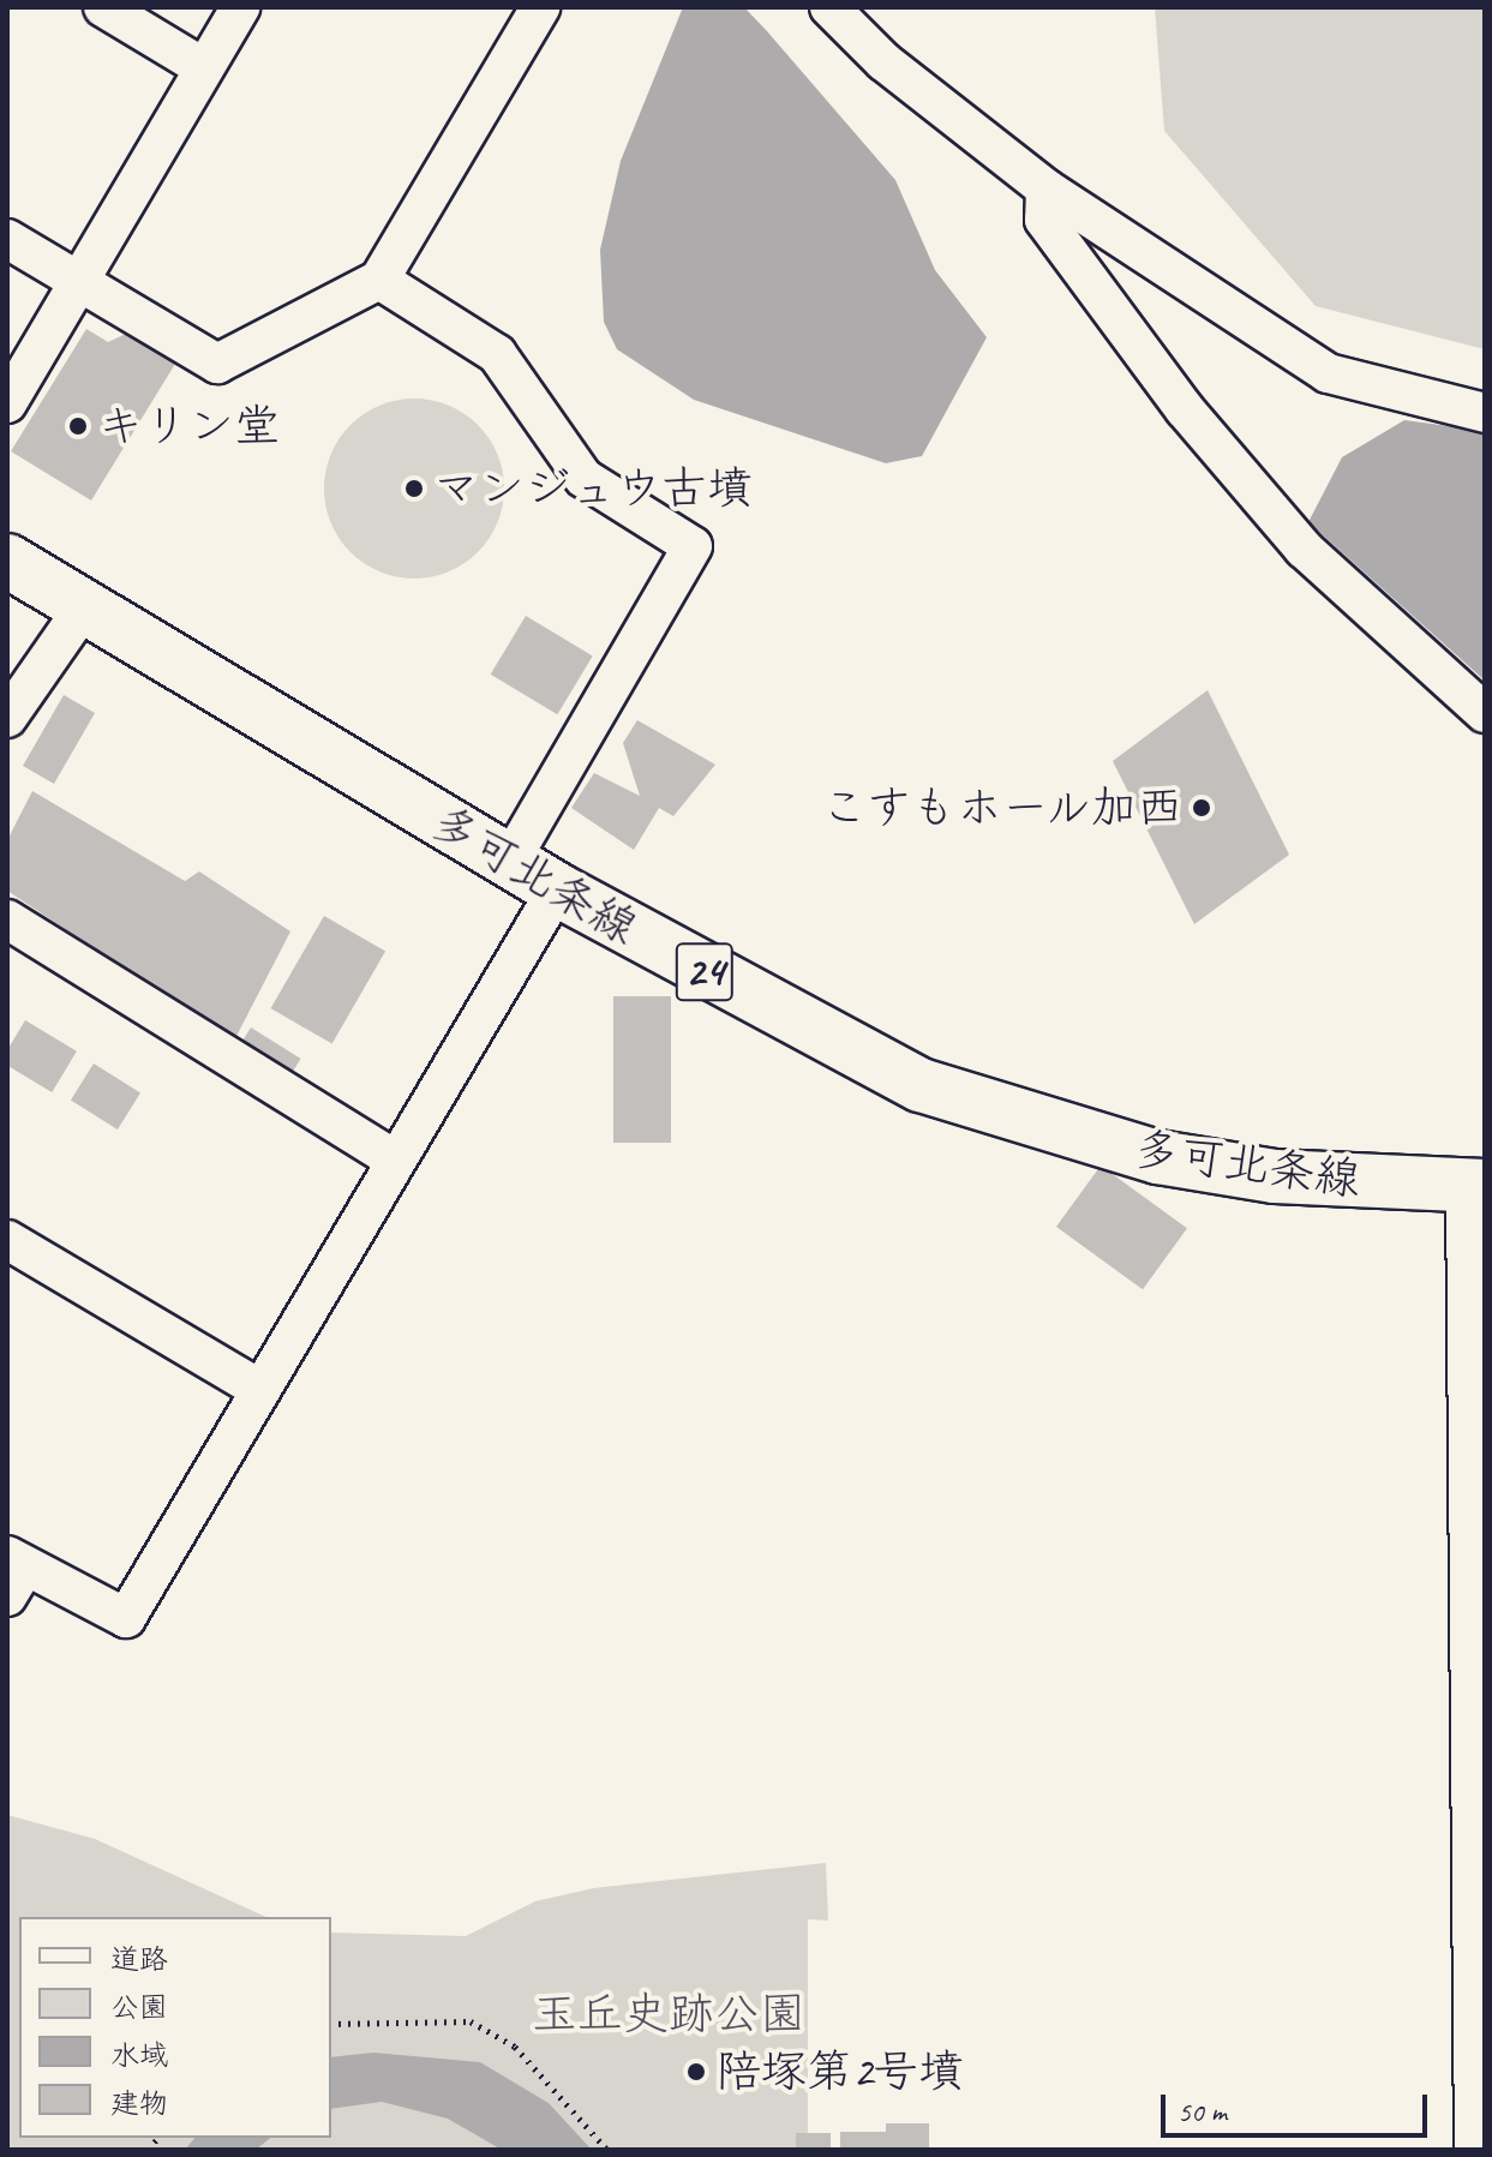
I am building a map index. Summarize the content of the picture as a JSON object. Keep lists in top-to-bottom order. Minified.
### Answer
{"streets":{"main road":["多可北条線","24"]},"parks":["玉丘史跡公園"],"places":["キリン堂","マンジュウ古墳","こすもホール加西","陪塚第2号墳"],"legend":["道路","公園","水域","建物"],"scale_bar":"50 m"}
